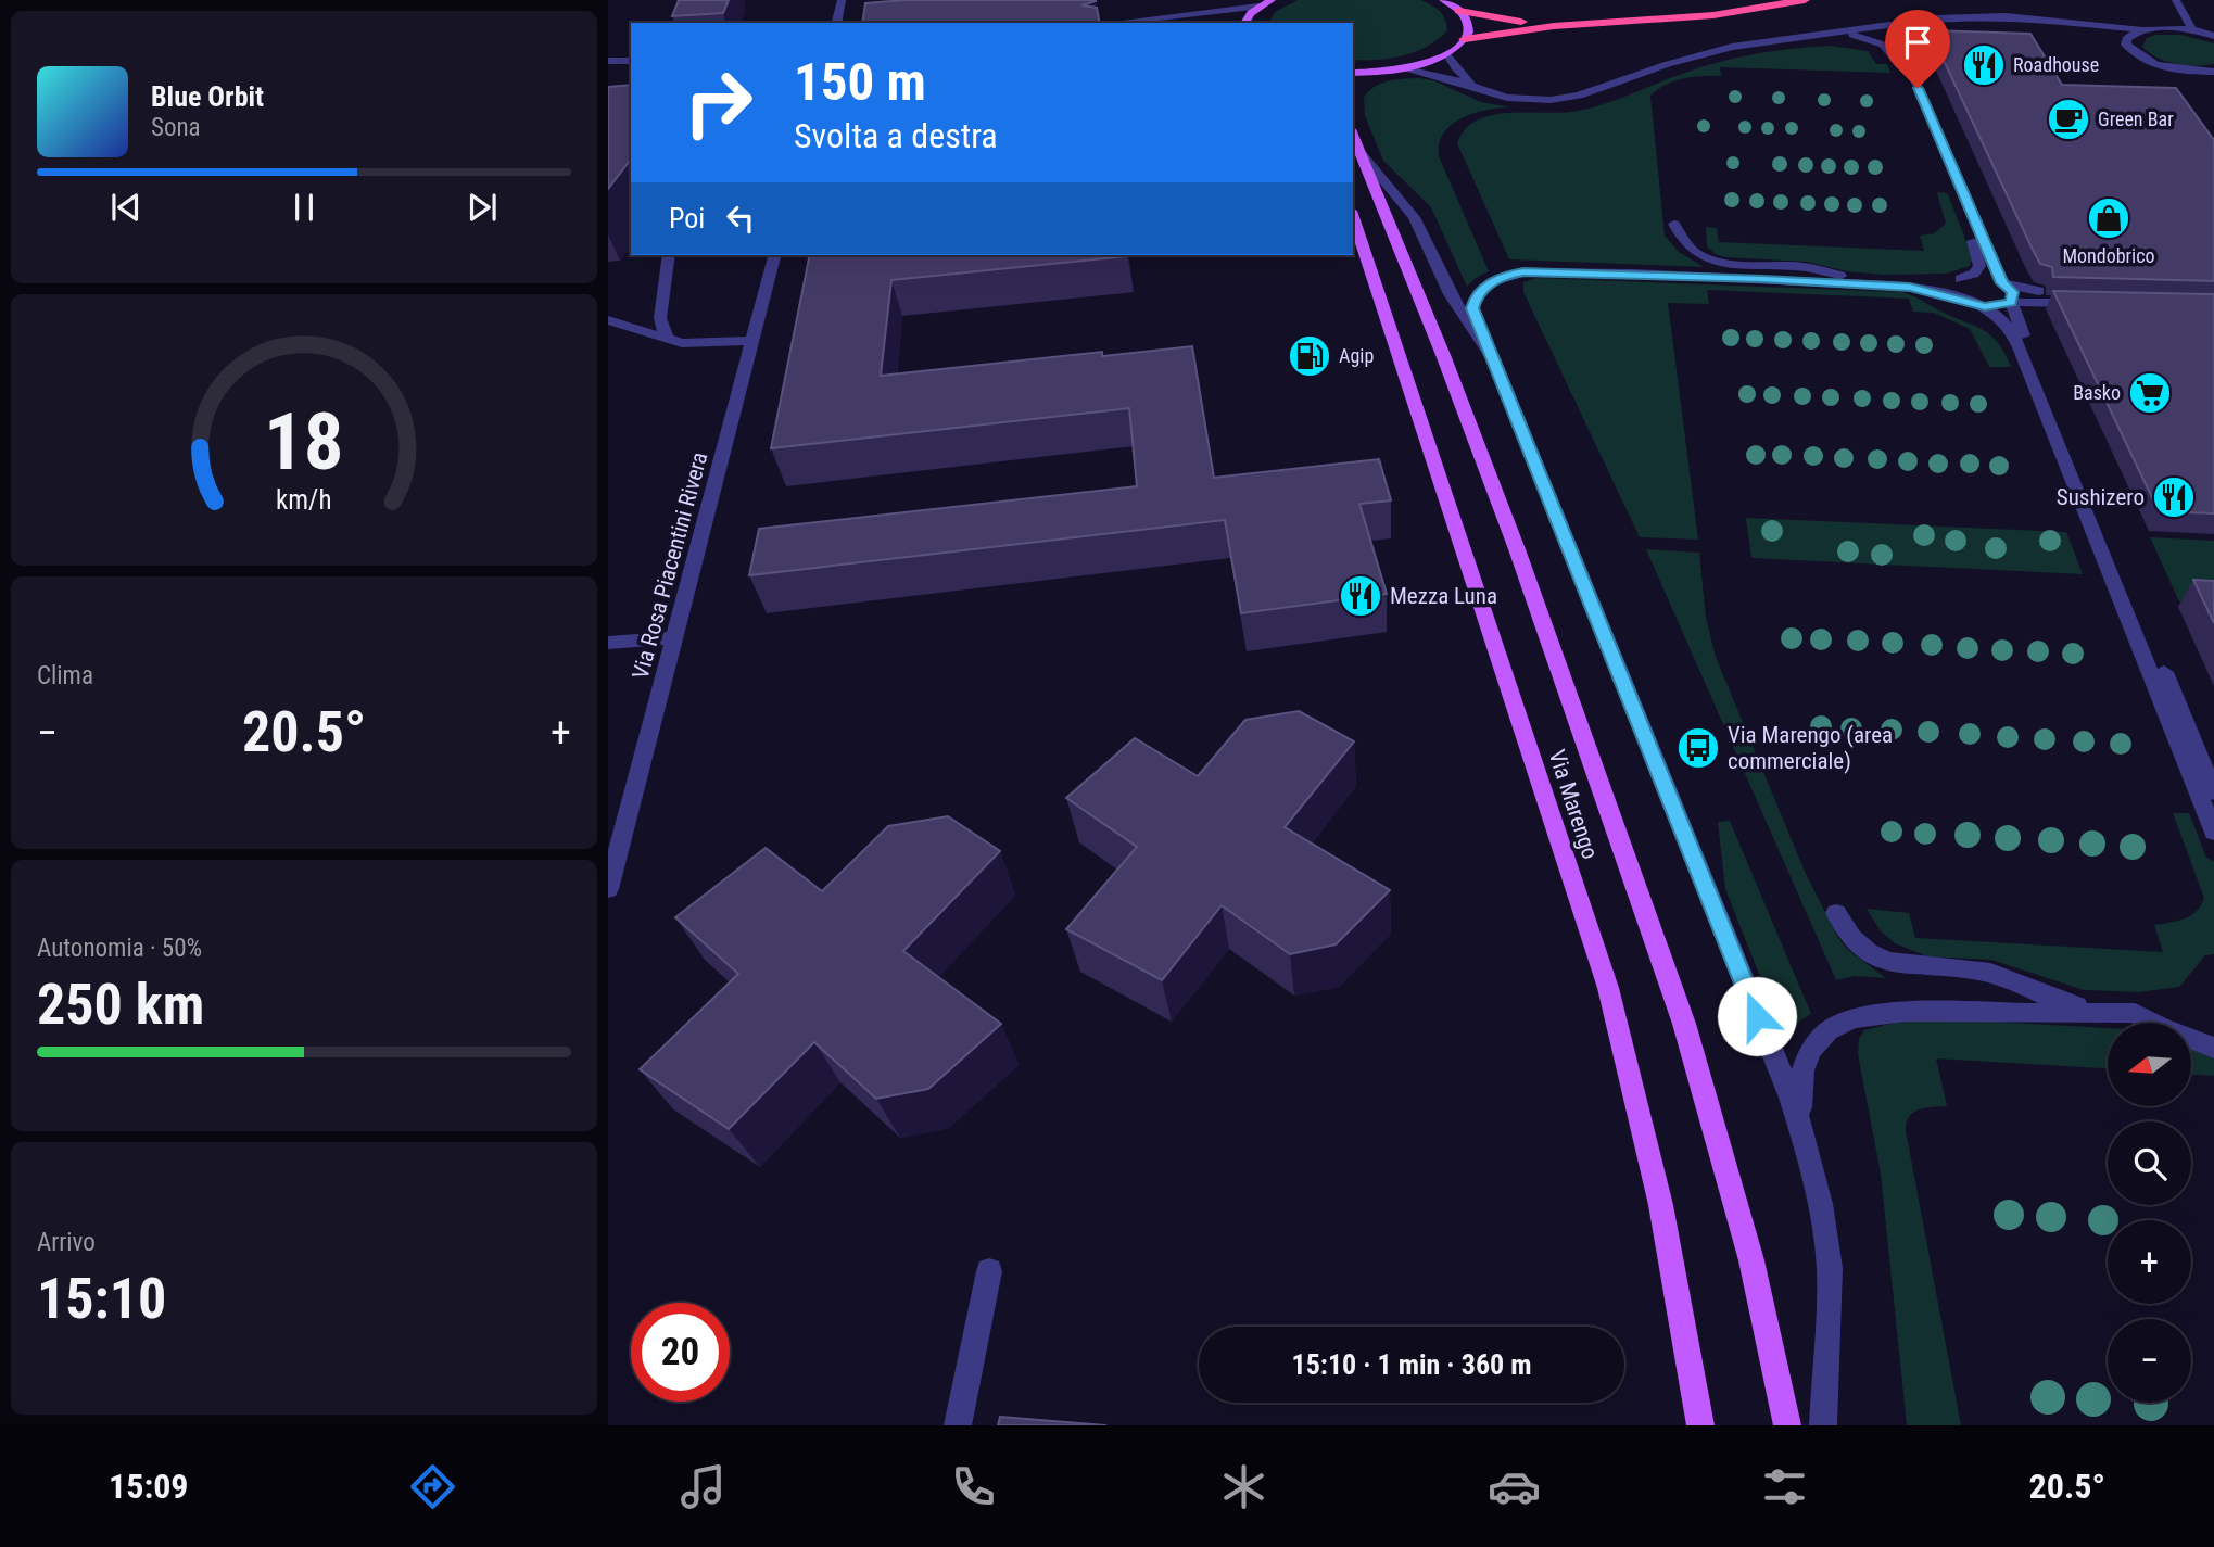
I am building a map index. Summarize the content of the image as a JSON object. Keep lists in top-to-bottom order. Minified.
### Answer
{"streets":{"main road":["Via Marengo"],"street":["Via Rosa Piacentini Rivera"]},"places":{"restaurant":["Roadhouse","Sushizero","Mezza Luna"],"cafe":["Green Bar"],"shop":["Mondobrico"],"fuel station":["Agip"],"supermarket":["Basko"],"bus stop":["Via Marengo (area commerciale)"]},"north":"left","page":{"turn":["150 m","Svolta a destra"],"song":["Blue Orbit","Sona"],"then":"Poi","tile":["Clima",["Autonomia · 50%","250 km"],["Arrivo","15:10"]],"heat":["−","20.5°","+"],"map_buttons":["+","−"],"limit":"20","trip":"15:10 · 1 min · 360 m","tabs":["15:09","20.5°"],"gauge":["18","km/h"]}}
